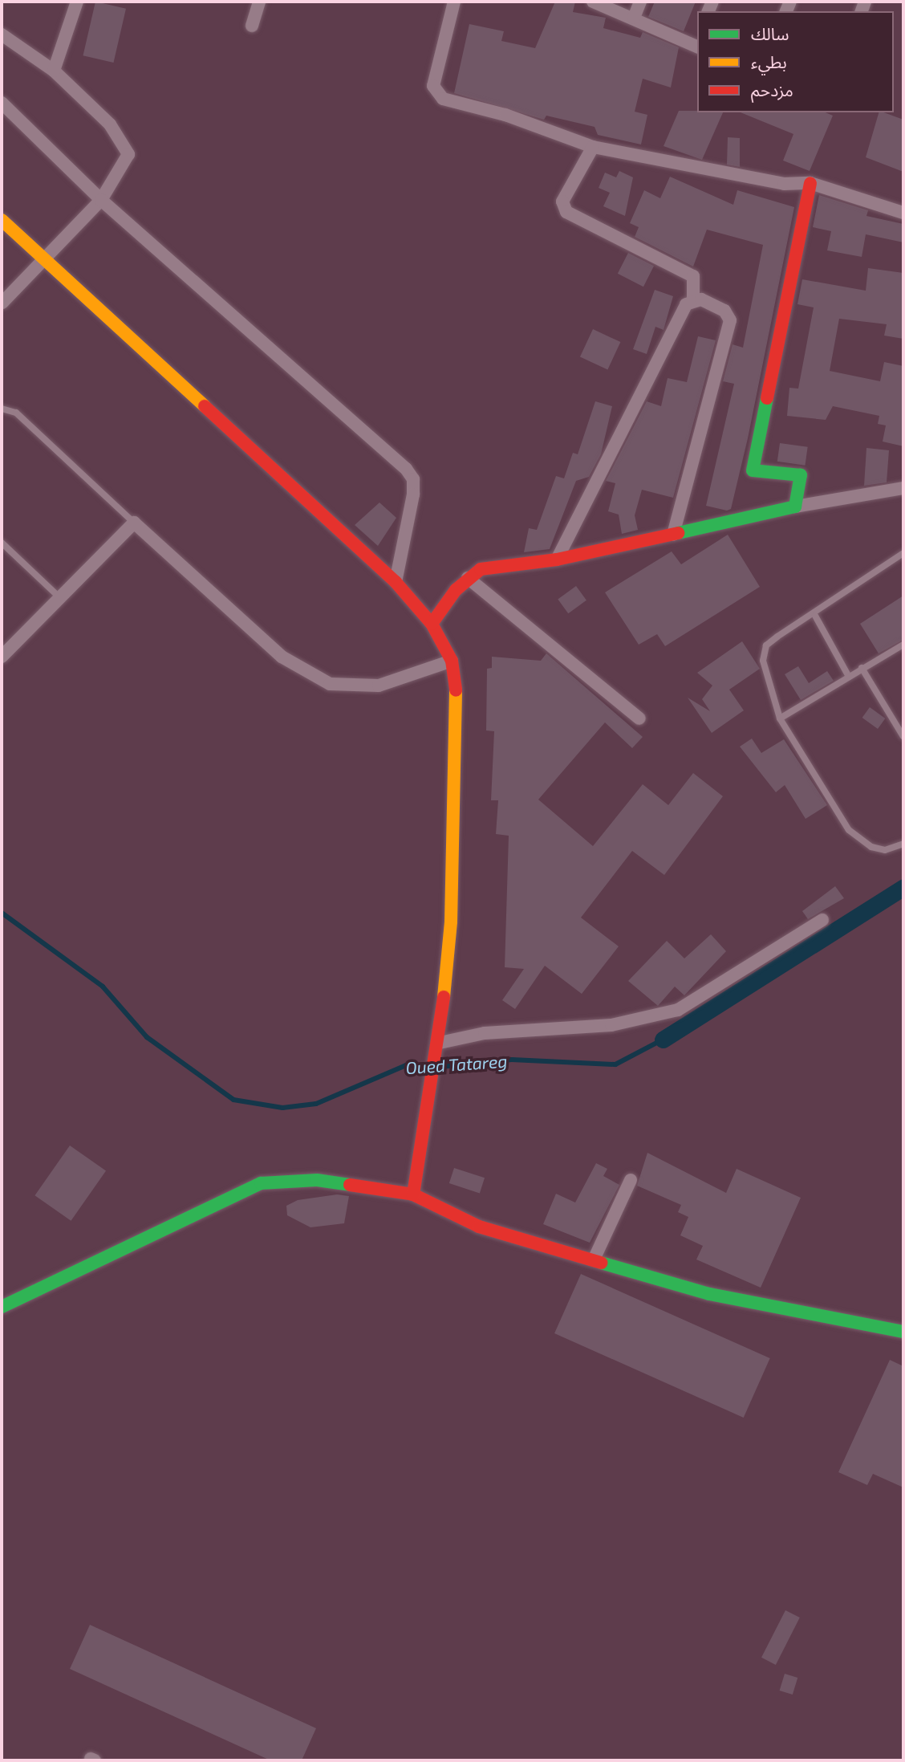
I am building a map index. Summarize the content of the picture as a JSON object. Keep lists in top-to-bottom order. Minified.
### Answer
{"water":["Oued Tatareg"],"legend":["سالك","بطيء","مزدحم"]}
